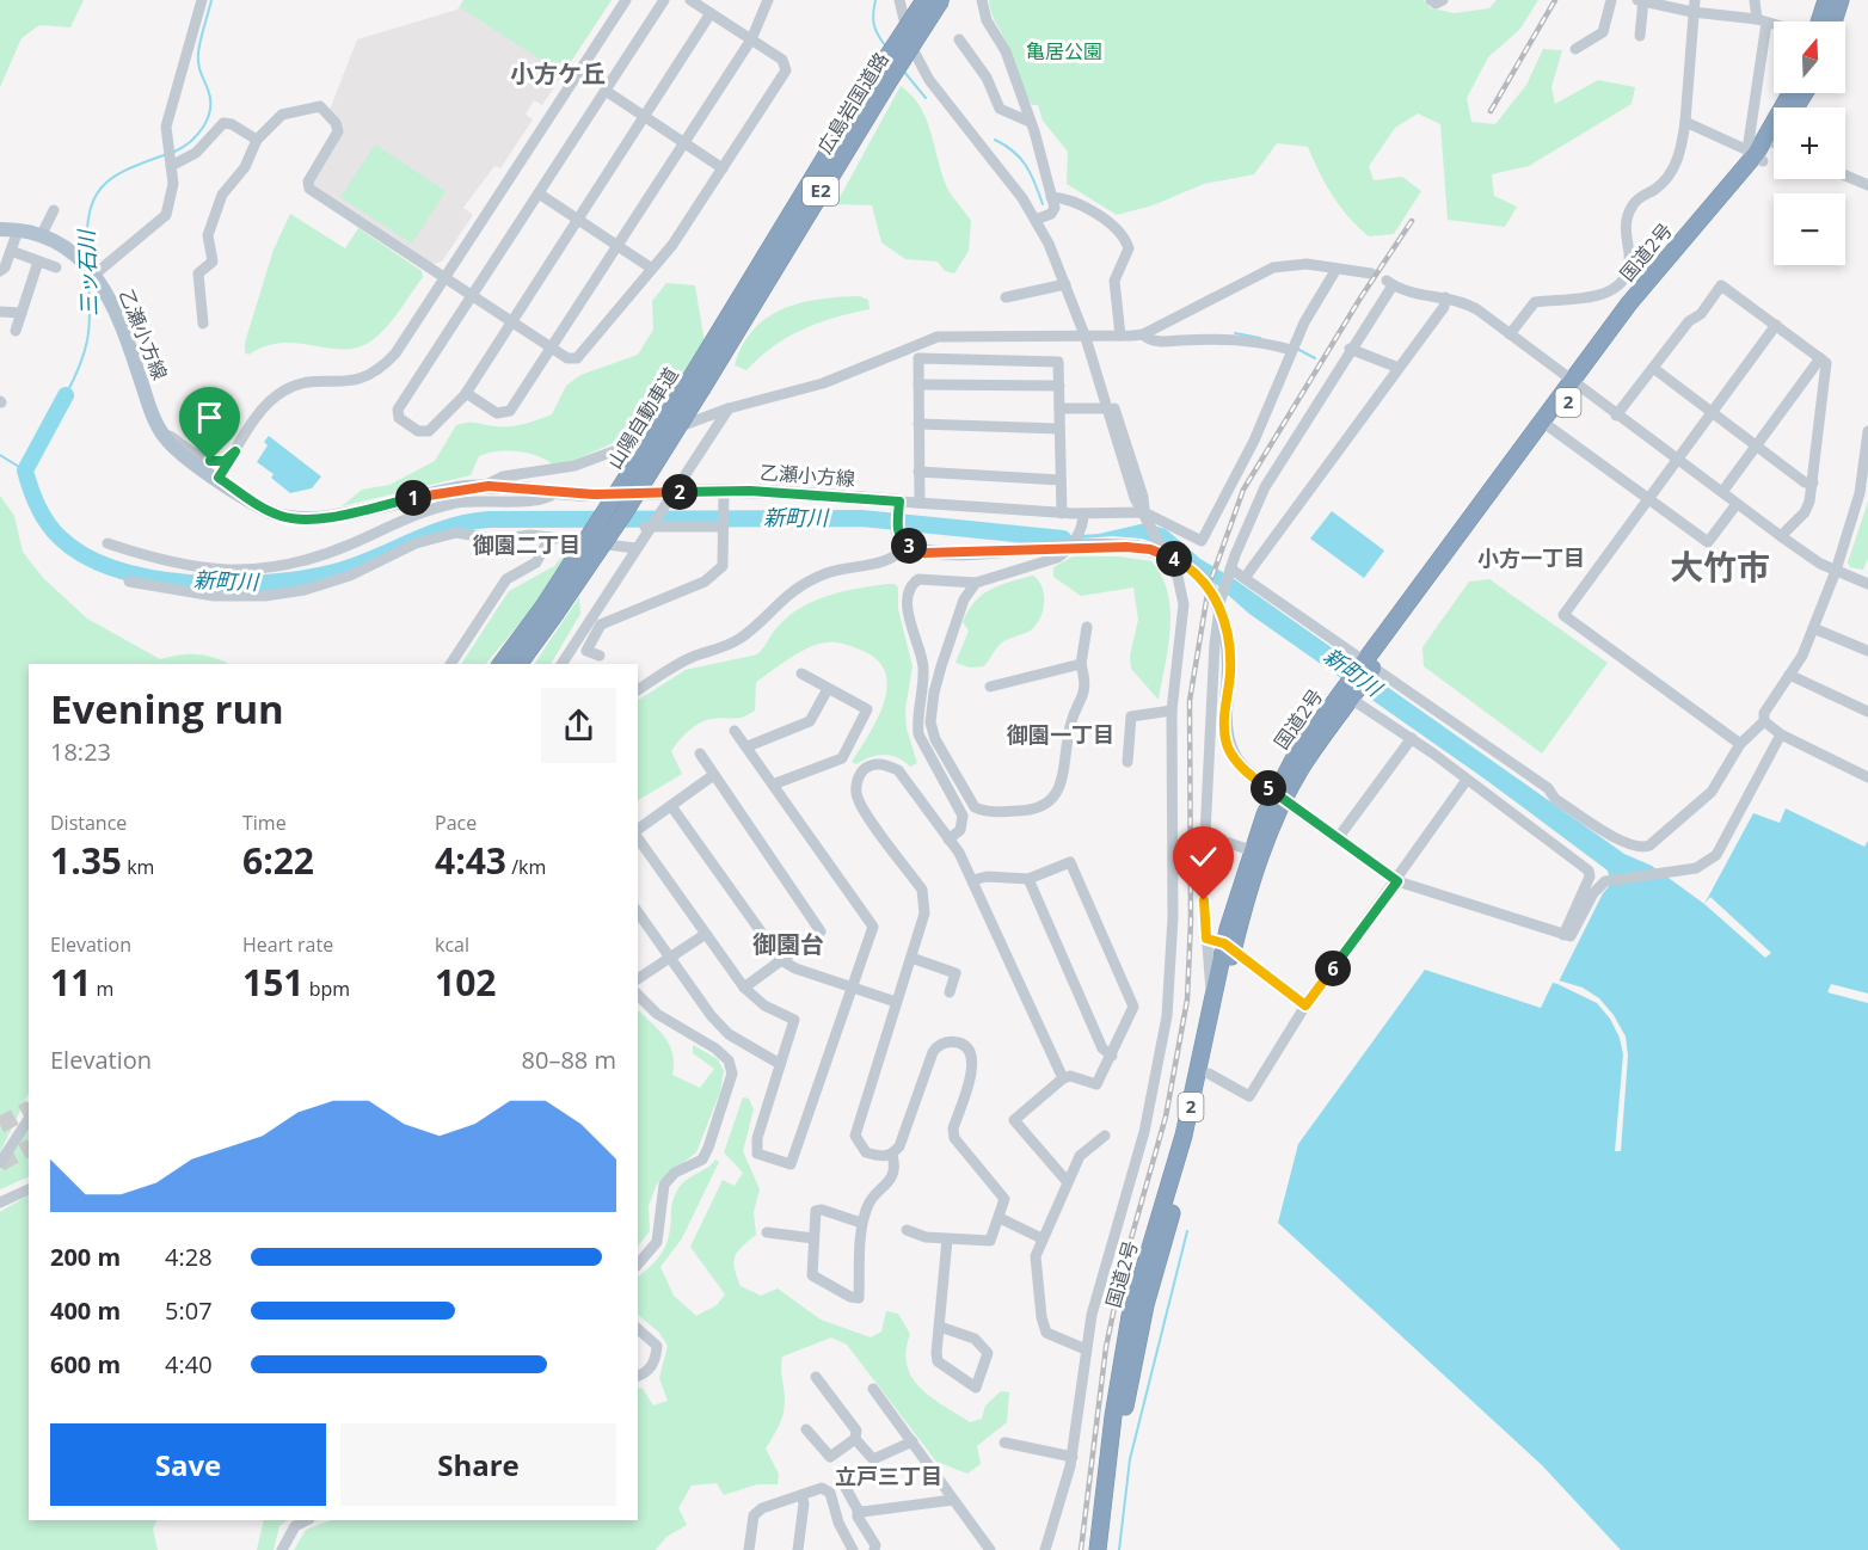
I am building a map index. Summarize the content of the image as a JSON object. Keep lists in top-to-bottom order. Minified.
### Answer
{"streets":{"highway":["広島岩国道路","E2","国道2号","2","山陽自動車道"],"main road":["乙瀬小方線"]},"crossings":[["広島岩国道路","山陽自動車道"]],"districts":["小方ケ丘","御園二丁目","小方一丁目","大竹市","御園一丁目","御園台","立戸三丁目"],"water":["三ッ石川","新町川"],"parks":["亀居公園"],"north":"top","page":{"map_buttons":["+","−"],"pins":["2","1","3","4","5","6"],"heading":["Evening run","18:23"],"stats":[["Distance","1.35 km"],["Time","6:22"],["Pace","4:43 /km"],["Elevation","11 m"],["Heart rate","151 bpm"],["kcal","102"]],"chart":["Elevation","80–88 m"],"list":[{"name":"200 m","note":"4:28"},{"name":"400 m","note":"5:07"},{"name":"600 m","note":"4:40"}],"buttons":["Save","Share"]}}
